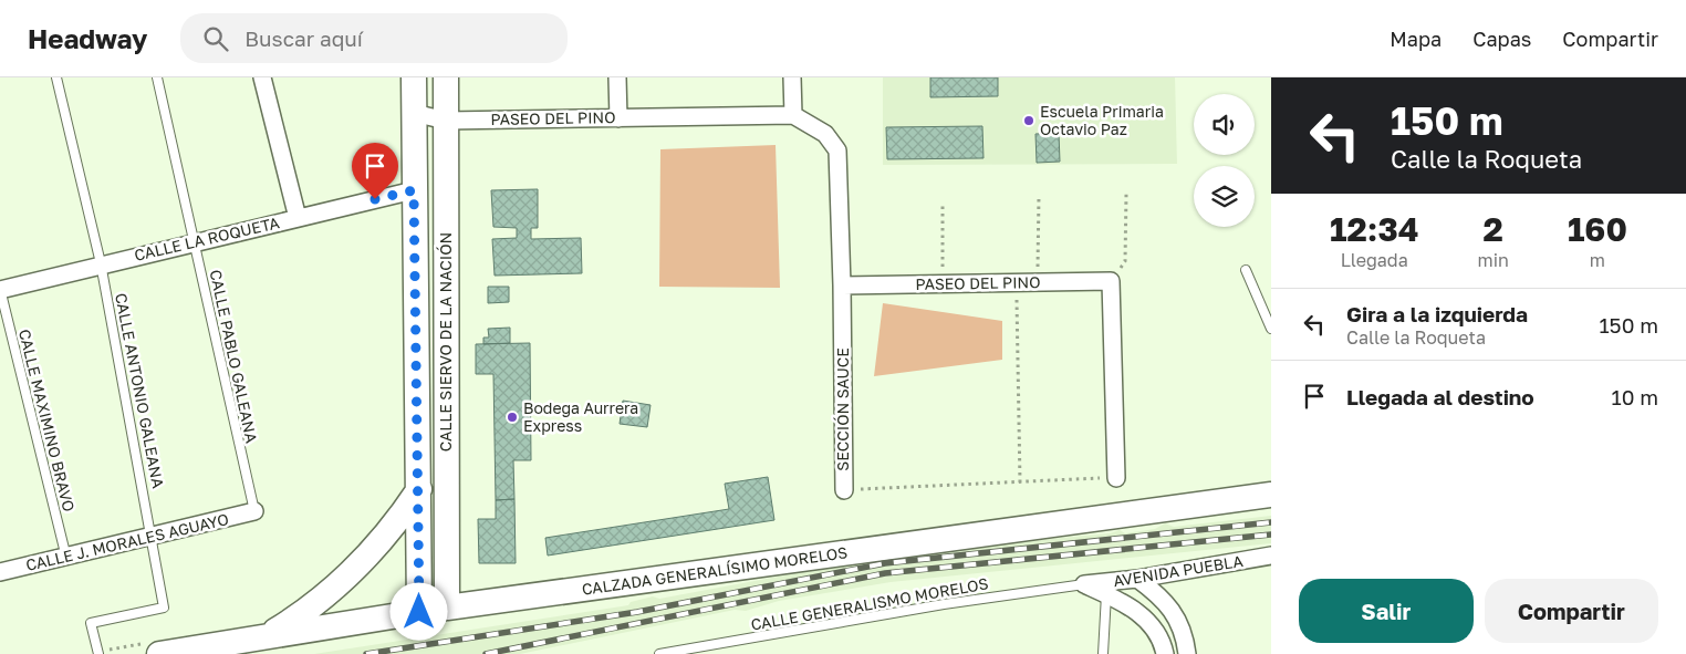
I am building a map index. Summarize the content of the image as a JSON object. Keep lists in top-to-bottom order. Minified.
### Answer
{"streets":{"main road":["CALLE SIERVO DE LA NACIÓN","CALZADA GENERALÍSIMO MORELOS"],"street":["PASEO DEL PINO","CALLE LA ROQUETA","SECCIÓN SAUCE","CALLE J. MORALES AGUAYO","AVENIDA PUEBLA"],"lane":["CALLE PABLO GALEANA","CALLE ANTONIO GALEANA","CALLE MAXIMINO BRAVO","CALLE GENERALISMO MORELOS"]},"crossings":[["PASEO DEL PINO","CALLE SIERVO DE LA NACIÓN"],["PASEO DEL PINO","SECCIÓN SAUCE"],["CALLE LA ROQUETA","CALLE SIERVO DE LA NACIÓN"],["CALLE LA ROQUETA","CALLE PABLO GALEANA"],["CALLE LA ROQUETA","CALLE ANTONIO GALEANA"],["CALLE LA ROQUETA","CALLE MAXIMINO BRAVO"],["CALLE SIERVO DE LA NACIÓN","CALZADA GENERALÍSIMO MORELOS"],["CALLE PABLO GALEANA","CALLE J. MORALES AGUAYO"],["CALLE ANTONIO GALEANA","CALLE J. MORALES AGUAYO"],["CALLE MAXIMINO BRAVO","CALLE J. MORALES AGUAYO"],["AVENIDA PUEBLA","CALLE GENERALISMO MORELOS"]],"places":["Escuela Primaria Octavio Paz","Bodega Aurrera Express"],"page":{"header":"Headway","search":"Buscar aquí","nav":["Mapa","Capas","Compartir"],"turn":["150 m","Calle la Roqueta"],"eta":["12:34","Llegada","2","min","160","m"],"list":[{"name":"Gira a la izquierda","note":"Calle la Roqueta","value":"150 m"},{"name":"Llegada al destino","value":"10 m"}],"buttons":["Salir","Compartir"]}}
